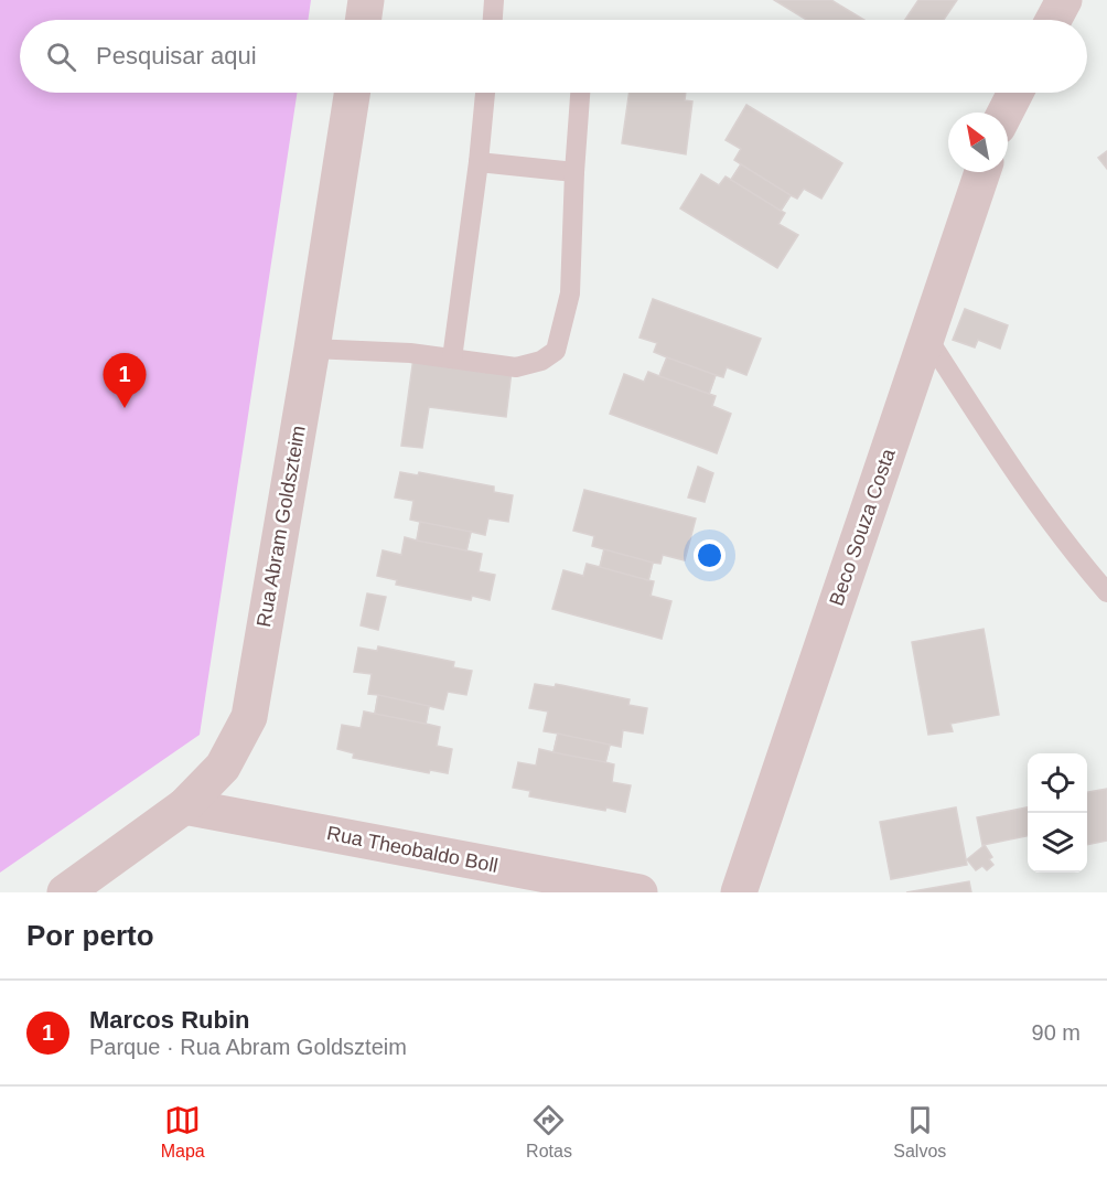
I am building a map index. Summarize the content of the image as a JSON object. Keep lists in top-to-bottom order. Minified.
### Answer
{"streets":{"street":["Rua Abram Goldszteim","Beco Souza Costa","Rua Theobaldo Boll"]},"crossings":[["Rua Abram Goldszteim","Rua Theobaldo Boll"]],"north":"top left","page":{"search":"Pesquisar aqui","pins":"1","heading":"Por perto","list":[{"mark":"1","name":"Marcos Rubin","note":"Parque · Rua Abram Goldszteim","value":"90 m"}],"nav":["Mapa","Rotas","Salvos"]}}
